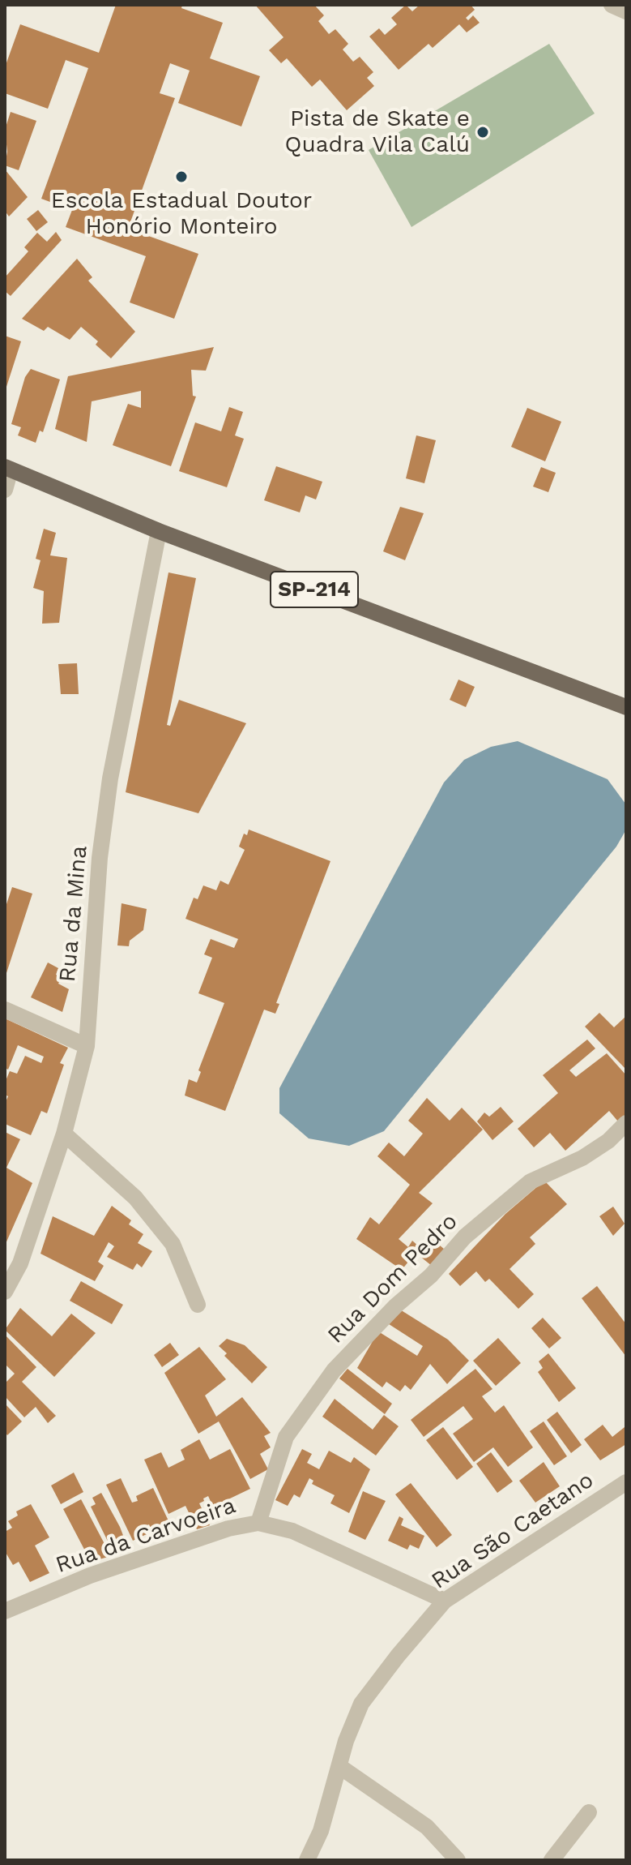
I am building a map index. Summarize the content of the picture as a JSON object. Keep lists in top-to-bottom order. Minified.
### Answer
{"streets":{"main road":["SP-214"],"street":["Rua da Mina","Rua Dom Pedro","Rua São Caetano","Rua da Carvoeira"]},"crossings":[["SP-214","Rua da Mina"],["Rua Dom Pedro","Rua da Carvoeira"],["Rua São Caetano","Rua da Carvoeira"]],"places":["Pista de Skate e Quadra Vila Calú","Escola Estadual Doutor Honório Monteiro"]}
